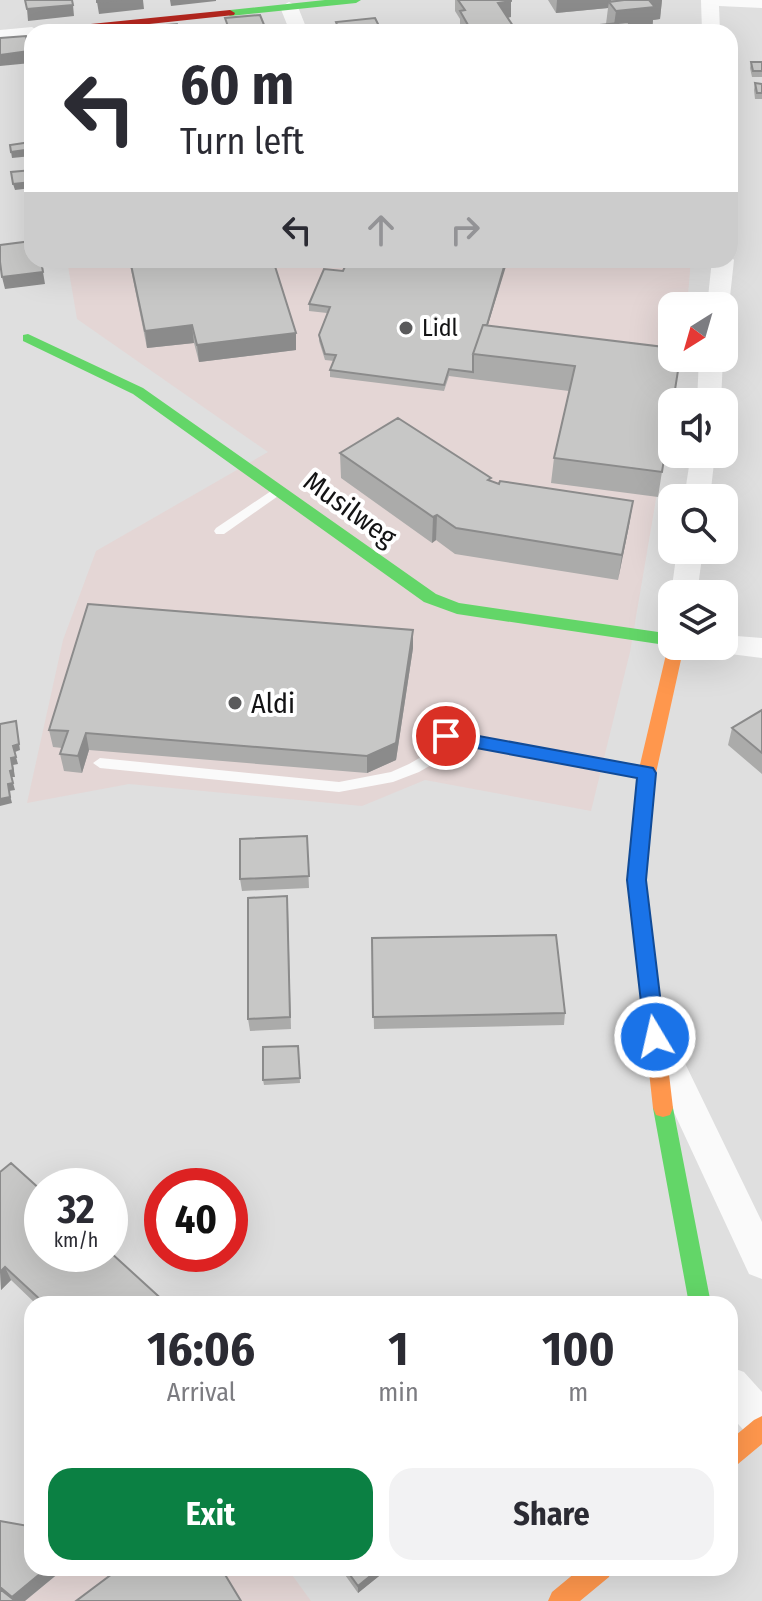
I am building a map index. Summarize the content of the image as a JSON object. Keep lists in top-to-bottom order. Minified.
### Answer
{"streets":{"street":["Musilweg"]},"places":["Lidl","Aldi"],"north":"bottom left","page":{"turn":["60 m","Turn left"],"speed":"32 km/h","limit":"40","eta":["16:06","Arrival","1","min","100","m"],"buttons":["Exit","Share"]}}
